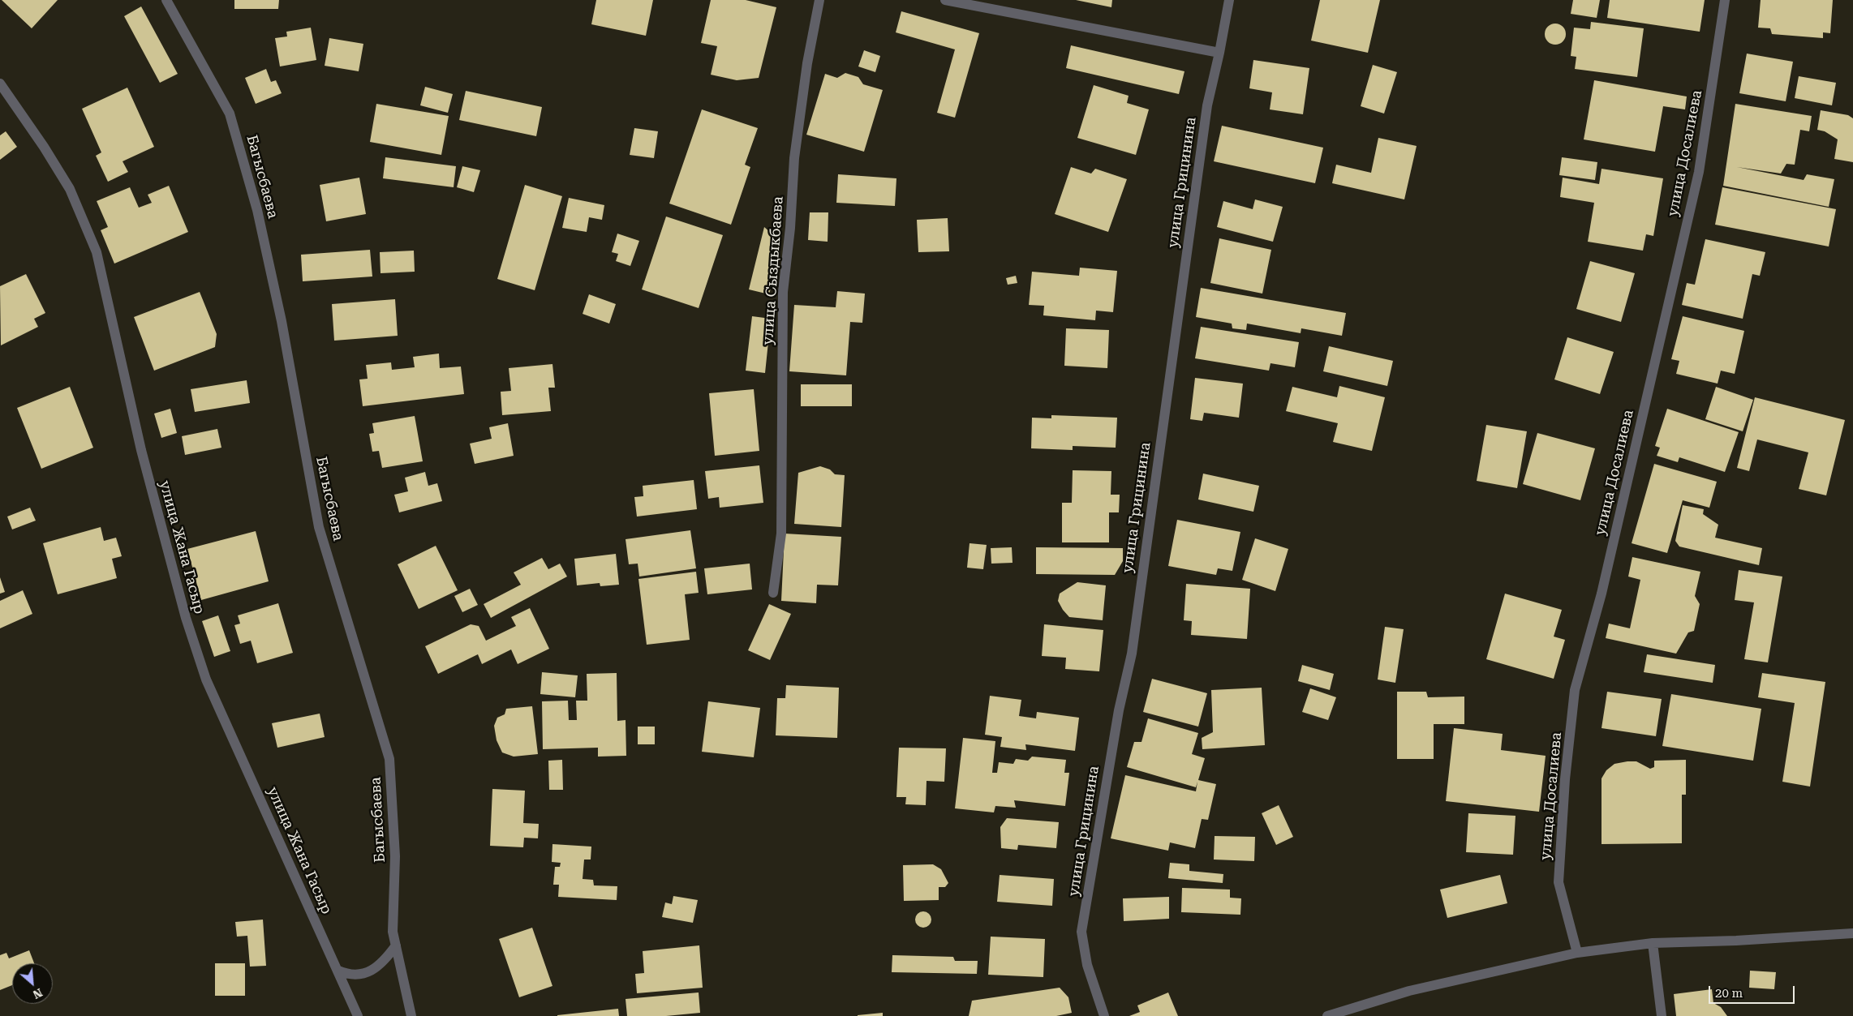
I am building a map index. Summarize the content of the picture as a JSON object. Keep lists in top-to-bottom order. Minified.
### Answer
{"streets":{"street":["улица Досалиева","Багысбаева","улица Грицинина","улица Сыздыкбаева","улица Жана Гасыр"]},"scale_bar":"20 m","north":"bottom right"}
